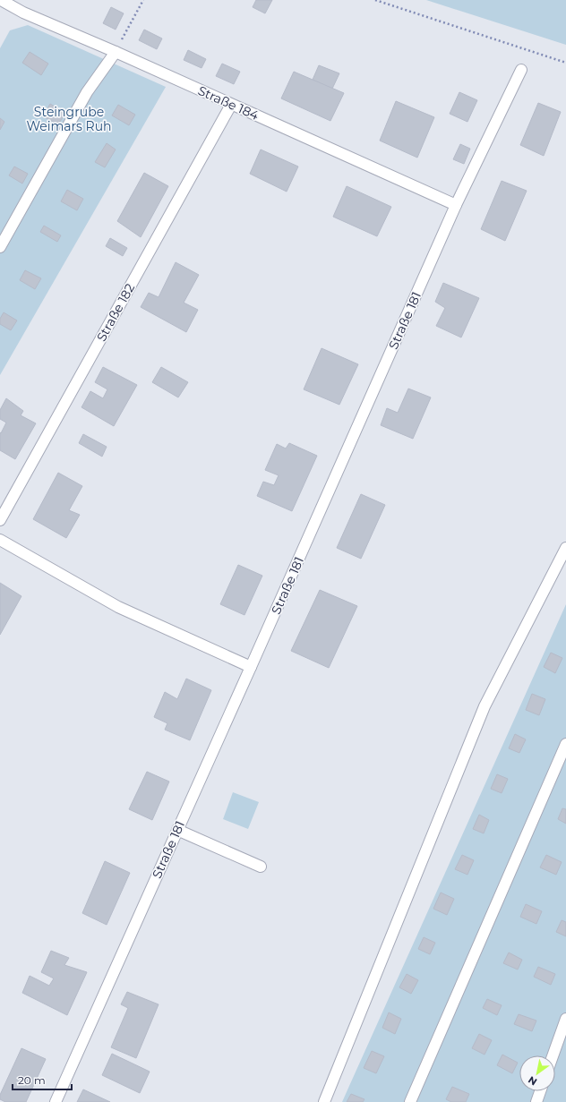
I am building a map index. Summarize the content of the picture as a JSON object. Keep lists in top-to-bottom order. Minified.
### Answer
{"streets":{"lane":["Straße 184","Straße 182","Straße 181"]},"crossings":[["Straße 184","Straße 182"],["Straße 184","Straße 181"]],"parks":["Steingrube Weimars Ruh"],"scale_bar":"20 m","north":"bottom left"}
